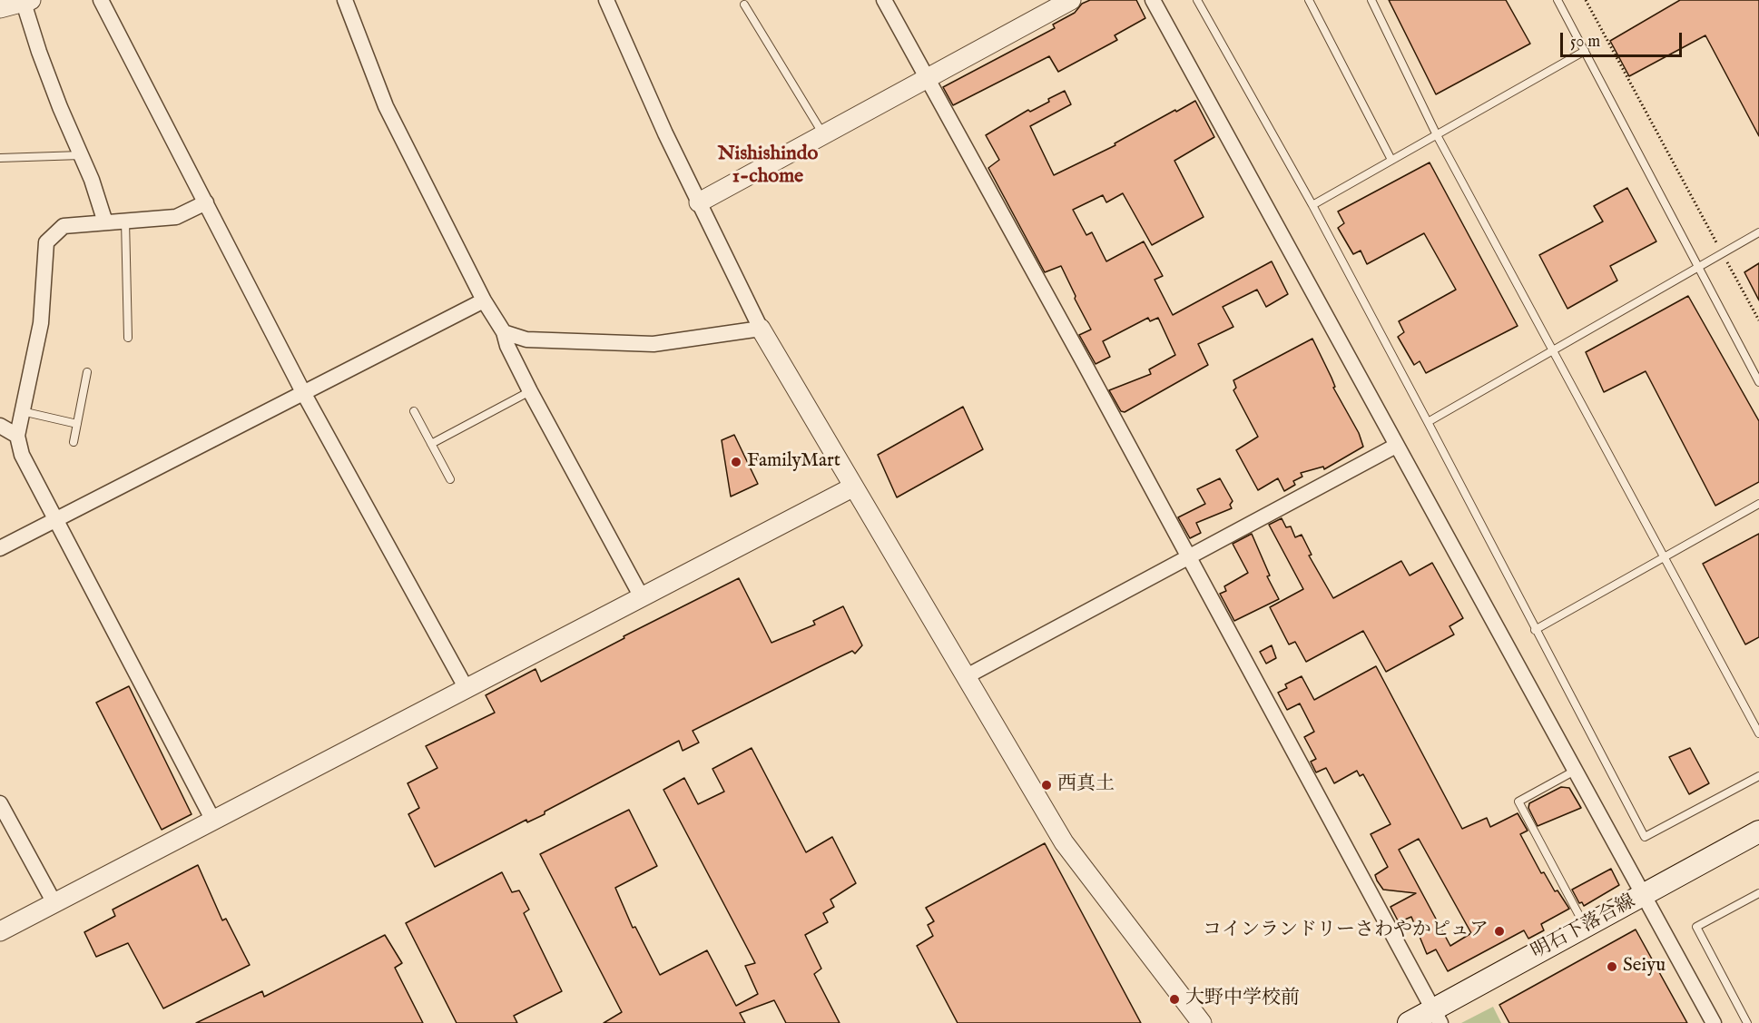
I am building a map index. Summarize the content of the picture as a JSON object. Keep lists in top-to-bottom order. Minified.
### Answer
{"streets":{"main road":["明石下落合線"]},"districts":["Nishishindo 1-chome"],"places":["FamilyMart","西真土","コインランドリーさわやかピュア","Seiyu","大野中学校前"],"scale_bar":"50 m"}
